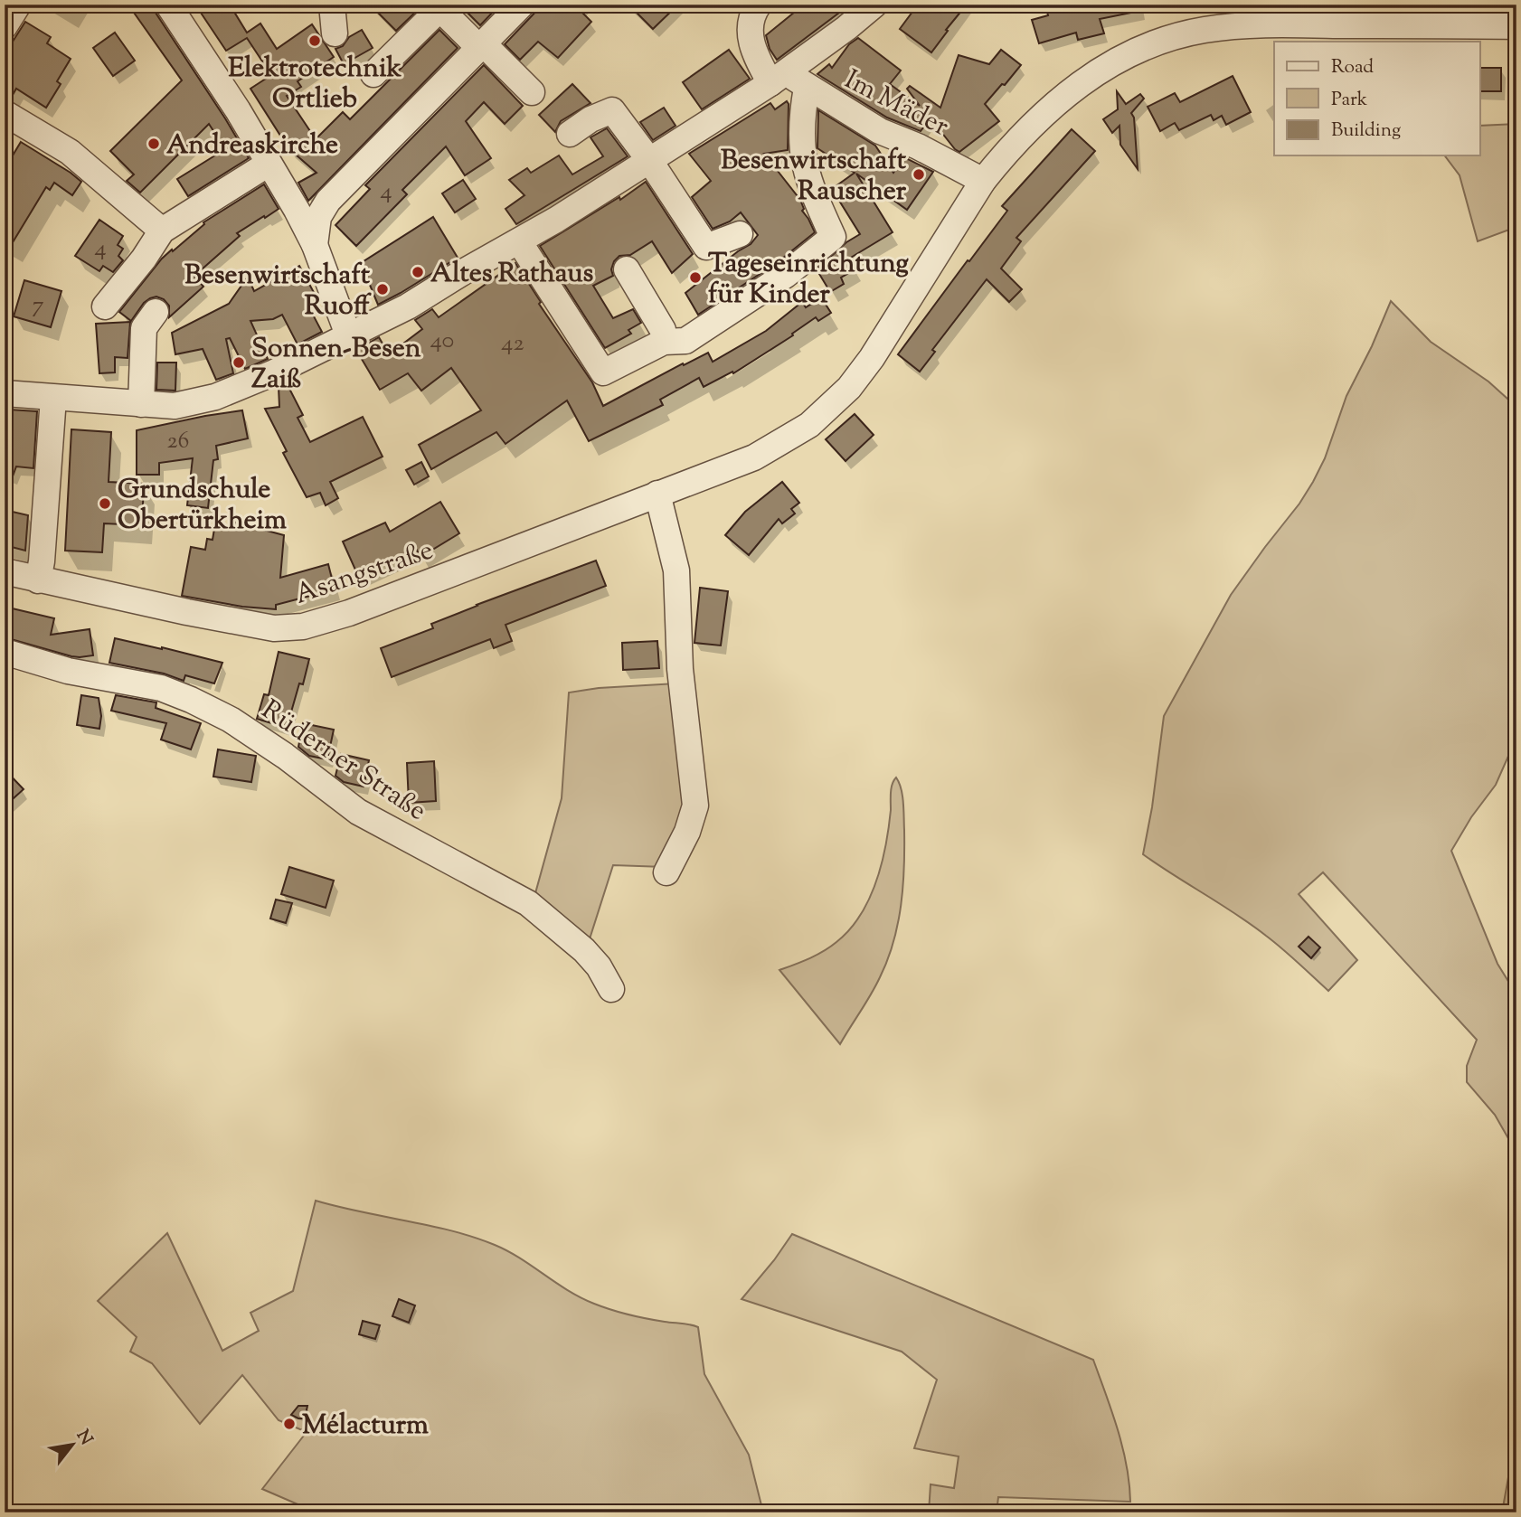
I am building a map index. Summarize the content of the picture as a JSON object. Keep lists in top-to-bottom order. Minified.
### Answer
{"streets":{"street":["Im Mäder","Asangstraße","Rüderner Straße"]},"crossings":[["Im Mäder","Asangstraße"]],"places":["Elektrotechnik Ortlieb","Andreaskirche","Besenwirtschaft Rauscher","Altes Rathaus","Tageseinrichtung für Kinder","Besenwirtschaft Ruoff","Sonnen-Besen Zaiß","Grundschule Obertürkheim","Mélacturm"],"house_numbers":["4","4","7","40","42","26"],"legend":["Road","Park","Building"],"north":"top right"}
